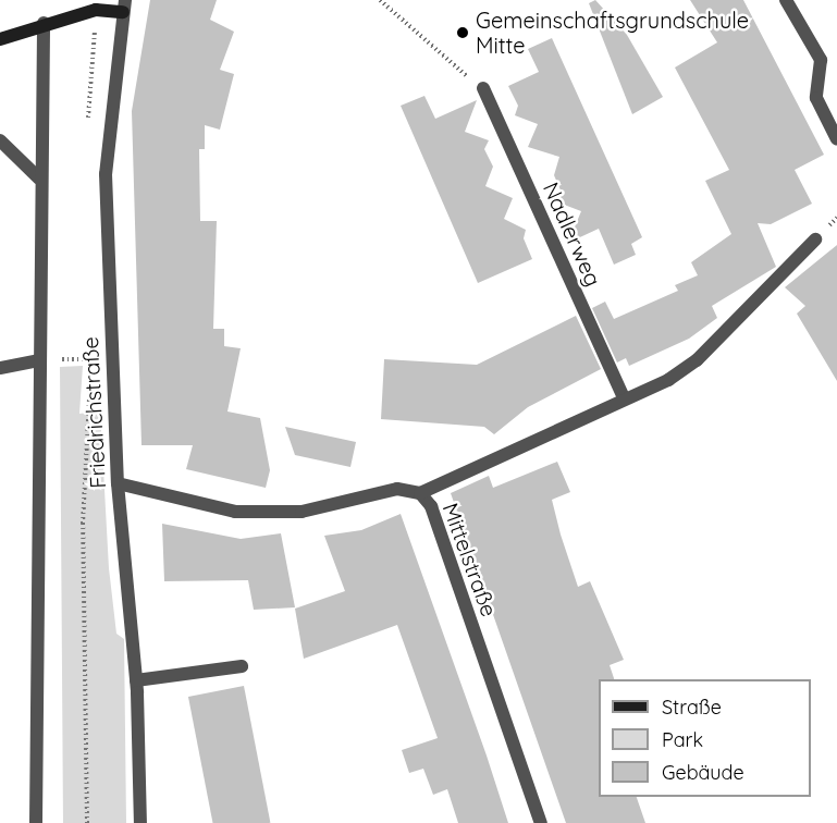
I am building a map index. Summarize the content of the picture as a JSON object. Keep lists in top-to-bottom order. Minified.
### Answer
{"streets":{"street":["Nadlerweg","Friedrichstraße","Mittelstraße"]},"crossings":[["Friedrichstraße","Mittelstraße"]],"places":["Gemeinschaftsgrundschule Mitte"],"legend":["Straße","Park","Gebäude"]}
